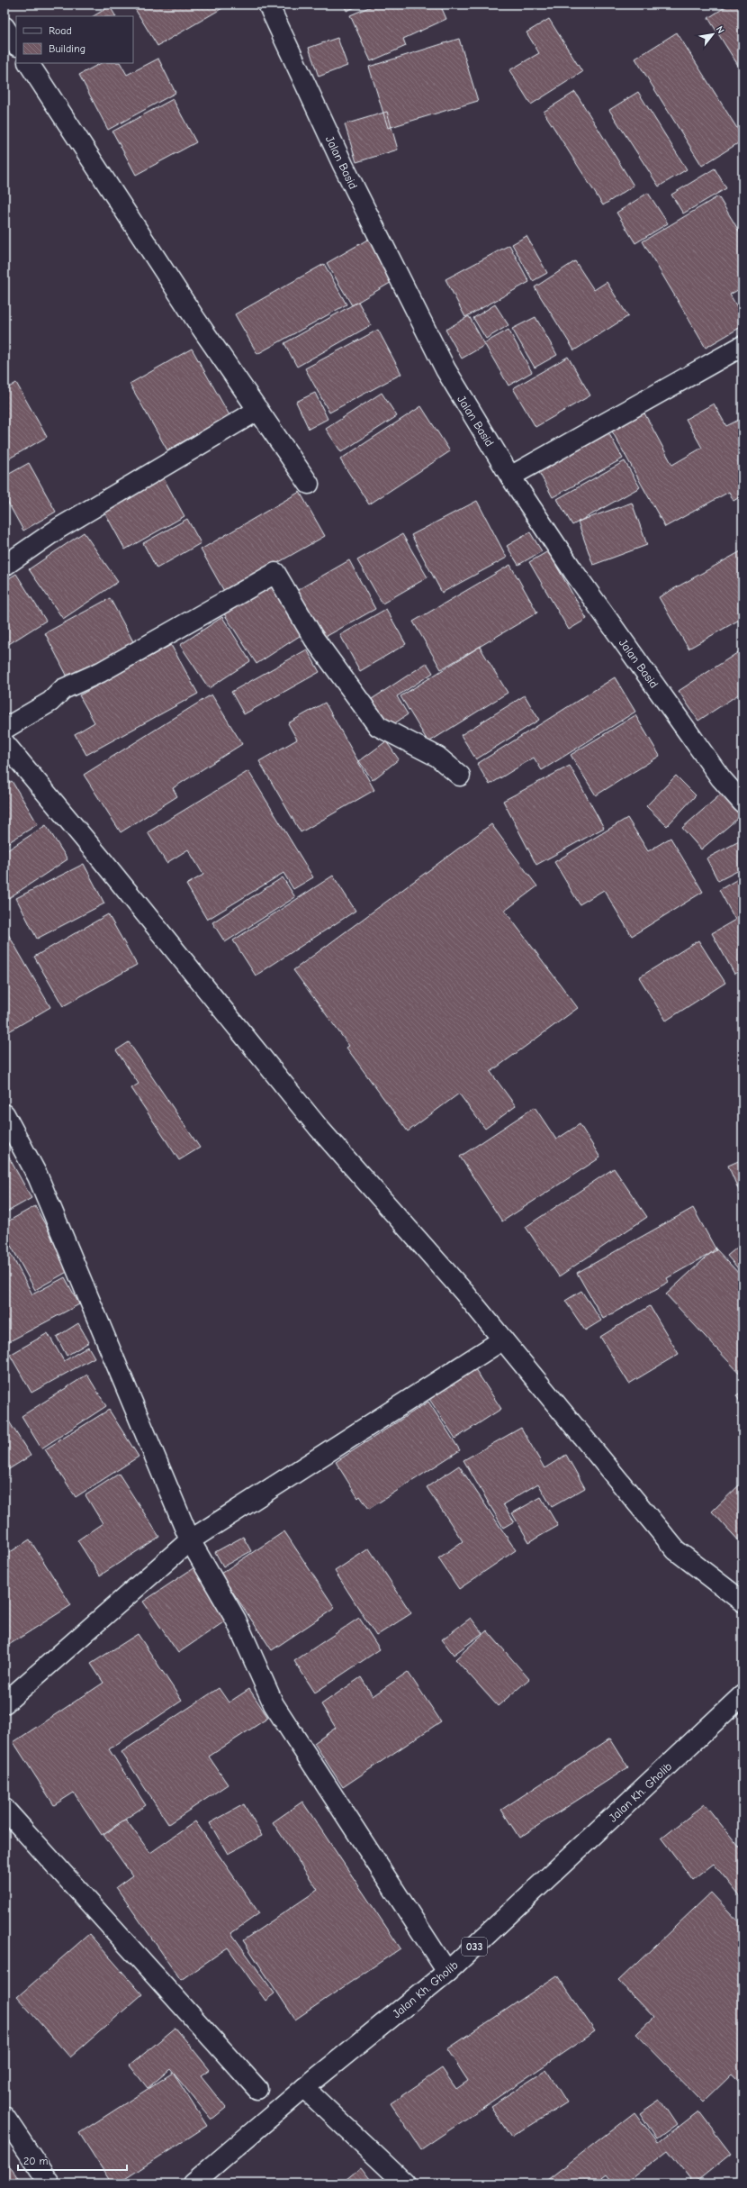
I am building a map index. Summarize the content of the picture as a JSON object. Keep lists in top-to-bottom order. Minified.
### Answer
{"streets":{"street":["Jalan Basid","Jalan Kh. Gholib","033"]},"legend":["Road","Building"],"scale_bar":"20 m","north":"top right"}
